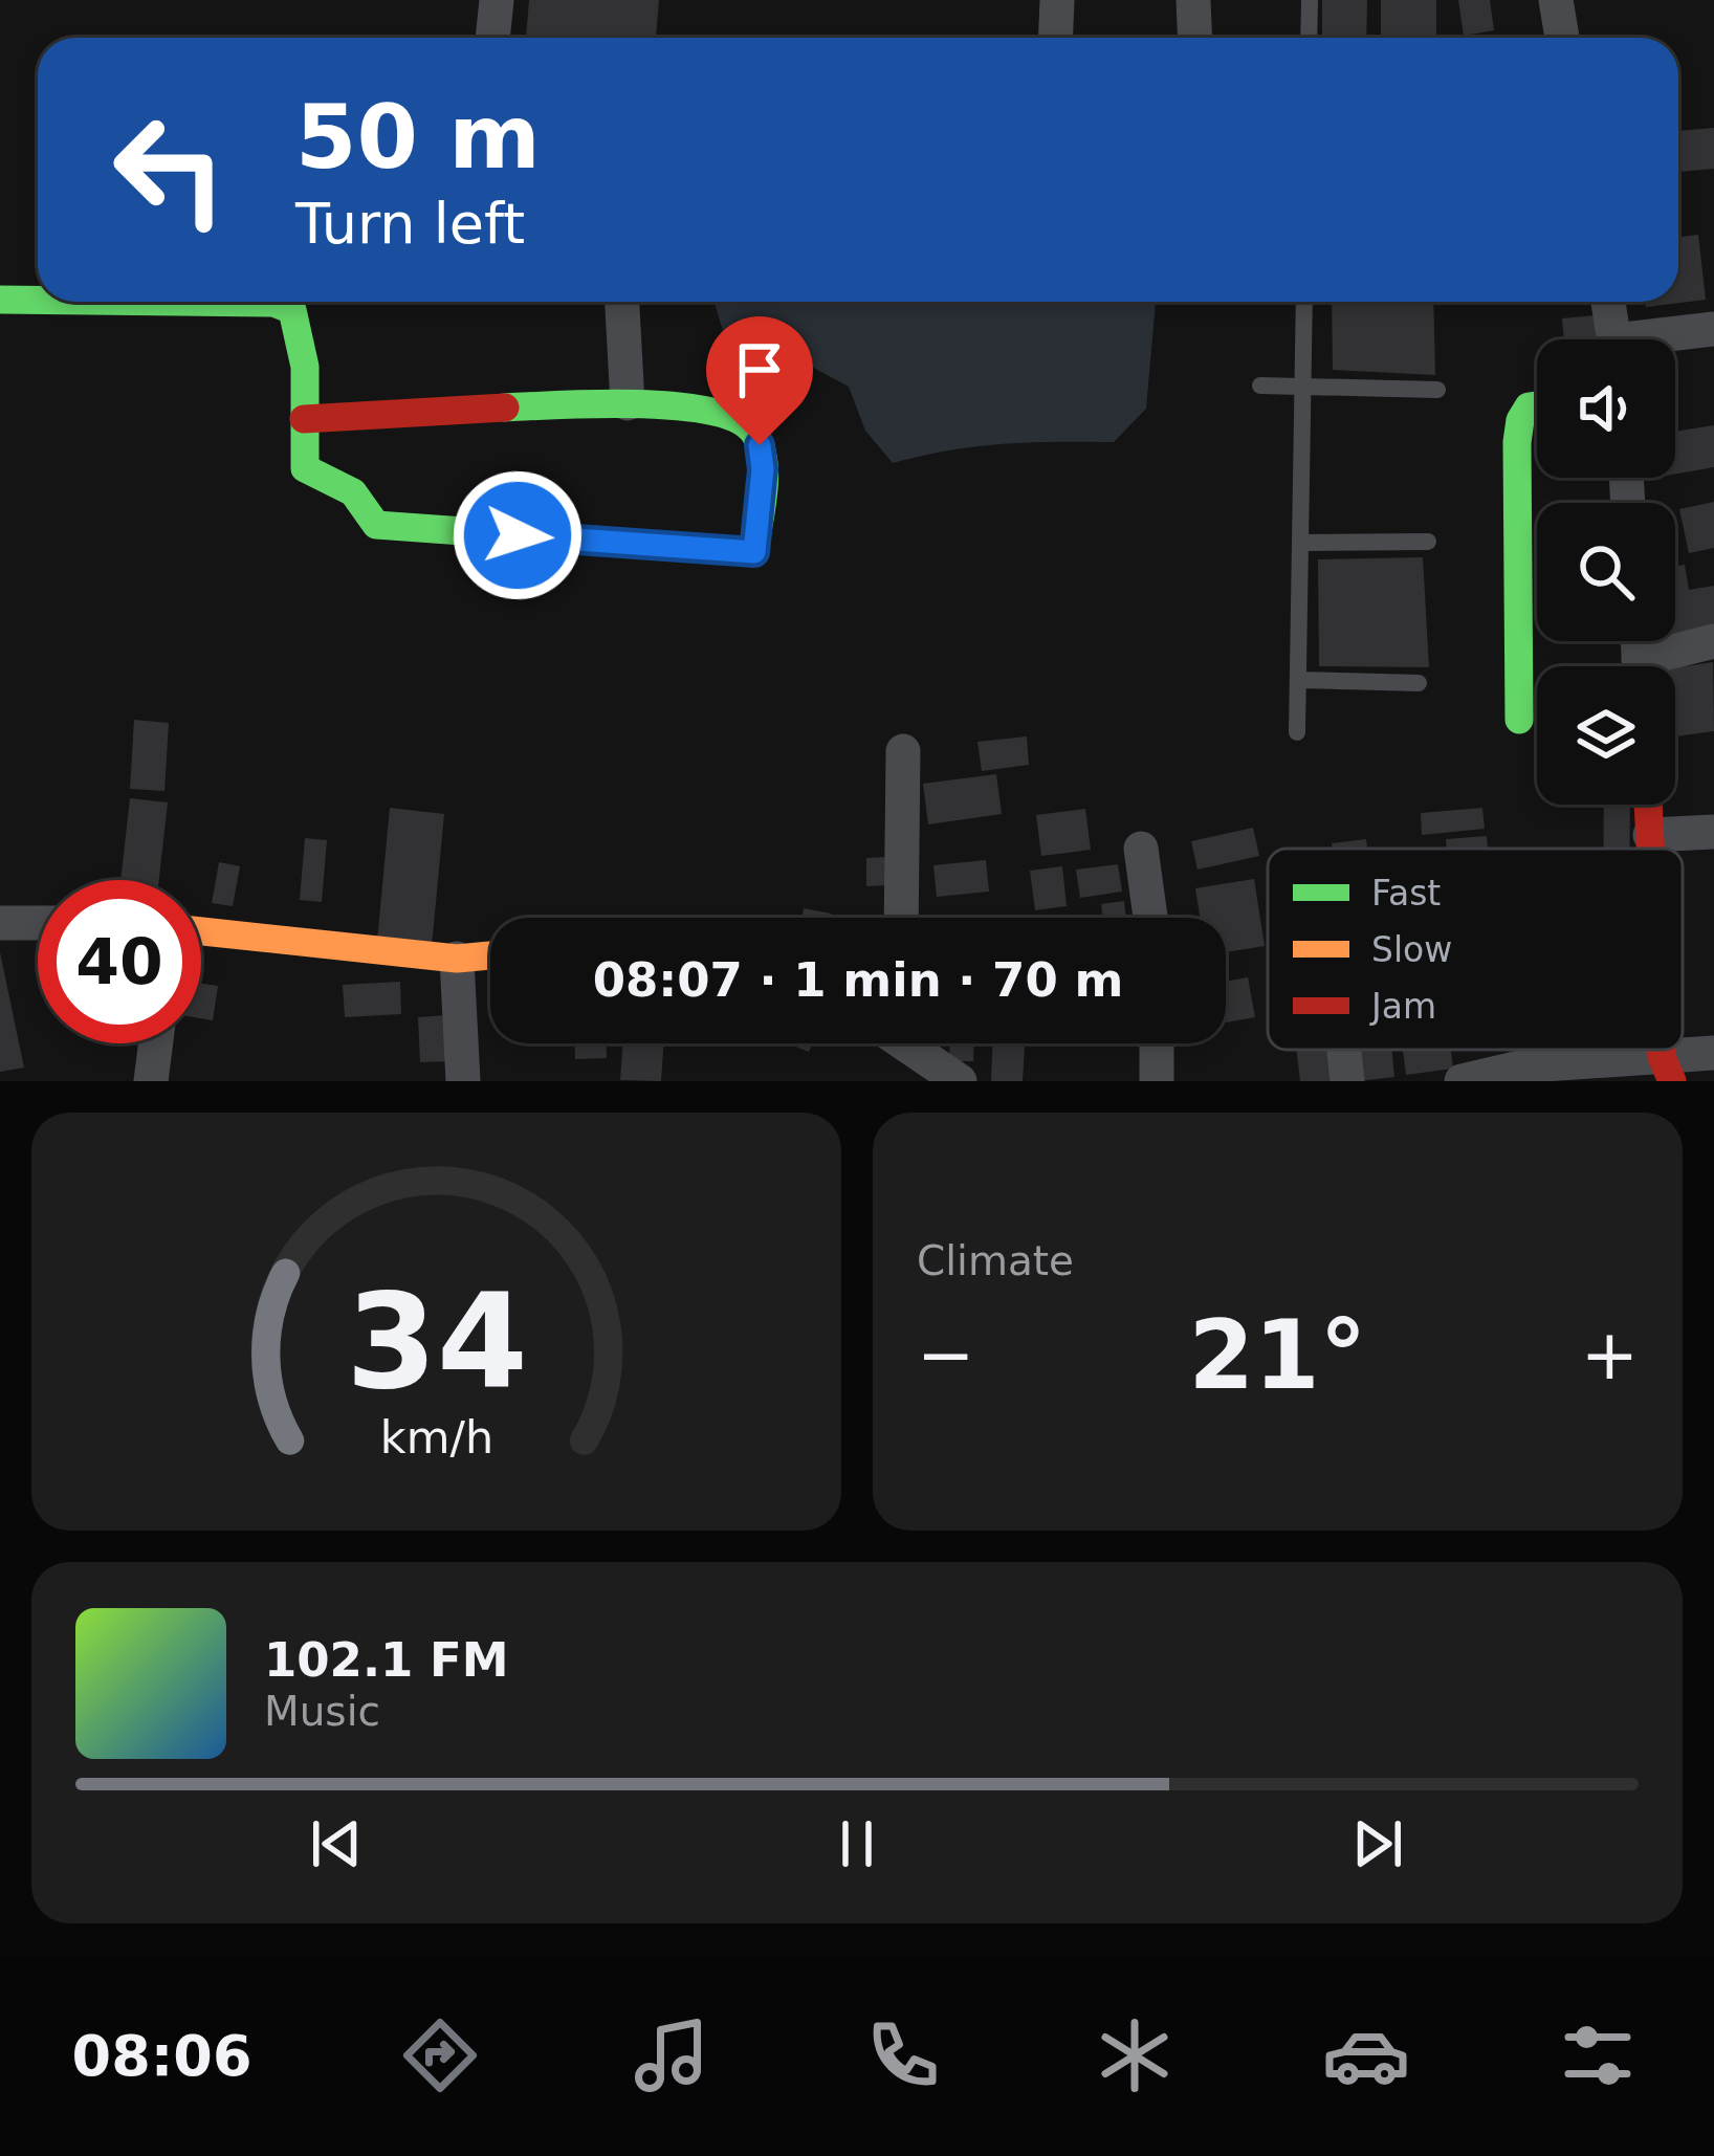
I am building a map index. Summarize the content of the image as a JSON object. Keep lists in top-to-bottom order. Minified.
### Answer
{"legend":["Fast","Slow","Jam"],"page":{"turn":["50 m","Turn left"],"limit":"40","trip":"08:07 · 1 min · 70 m","tile":"Climate","heat":["−","21°","+"],"song":["102.1 FM","Music"],"tabs":"08:06","gauge":["34","km/h"]}}
